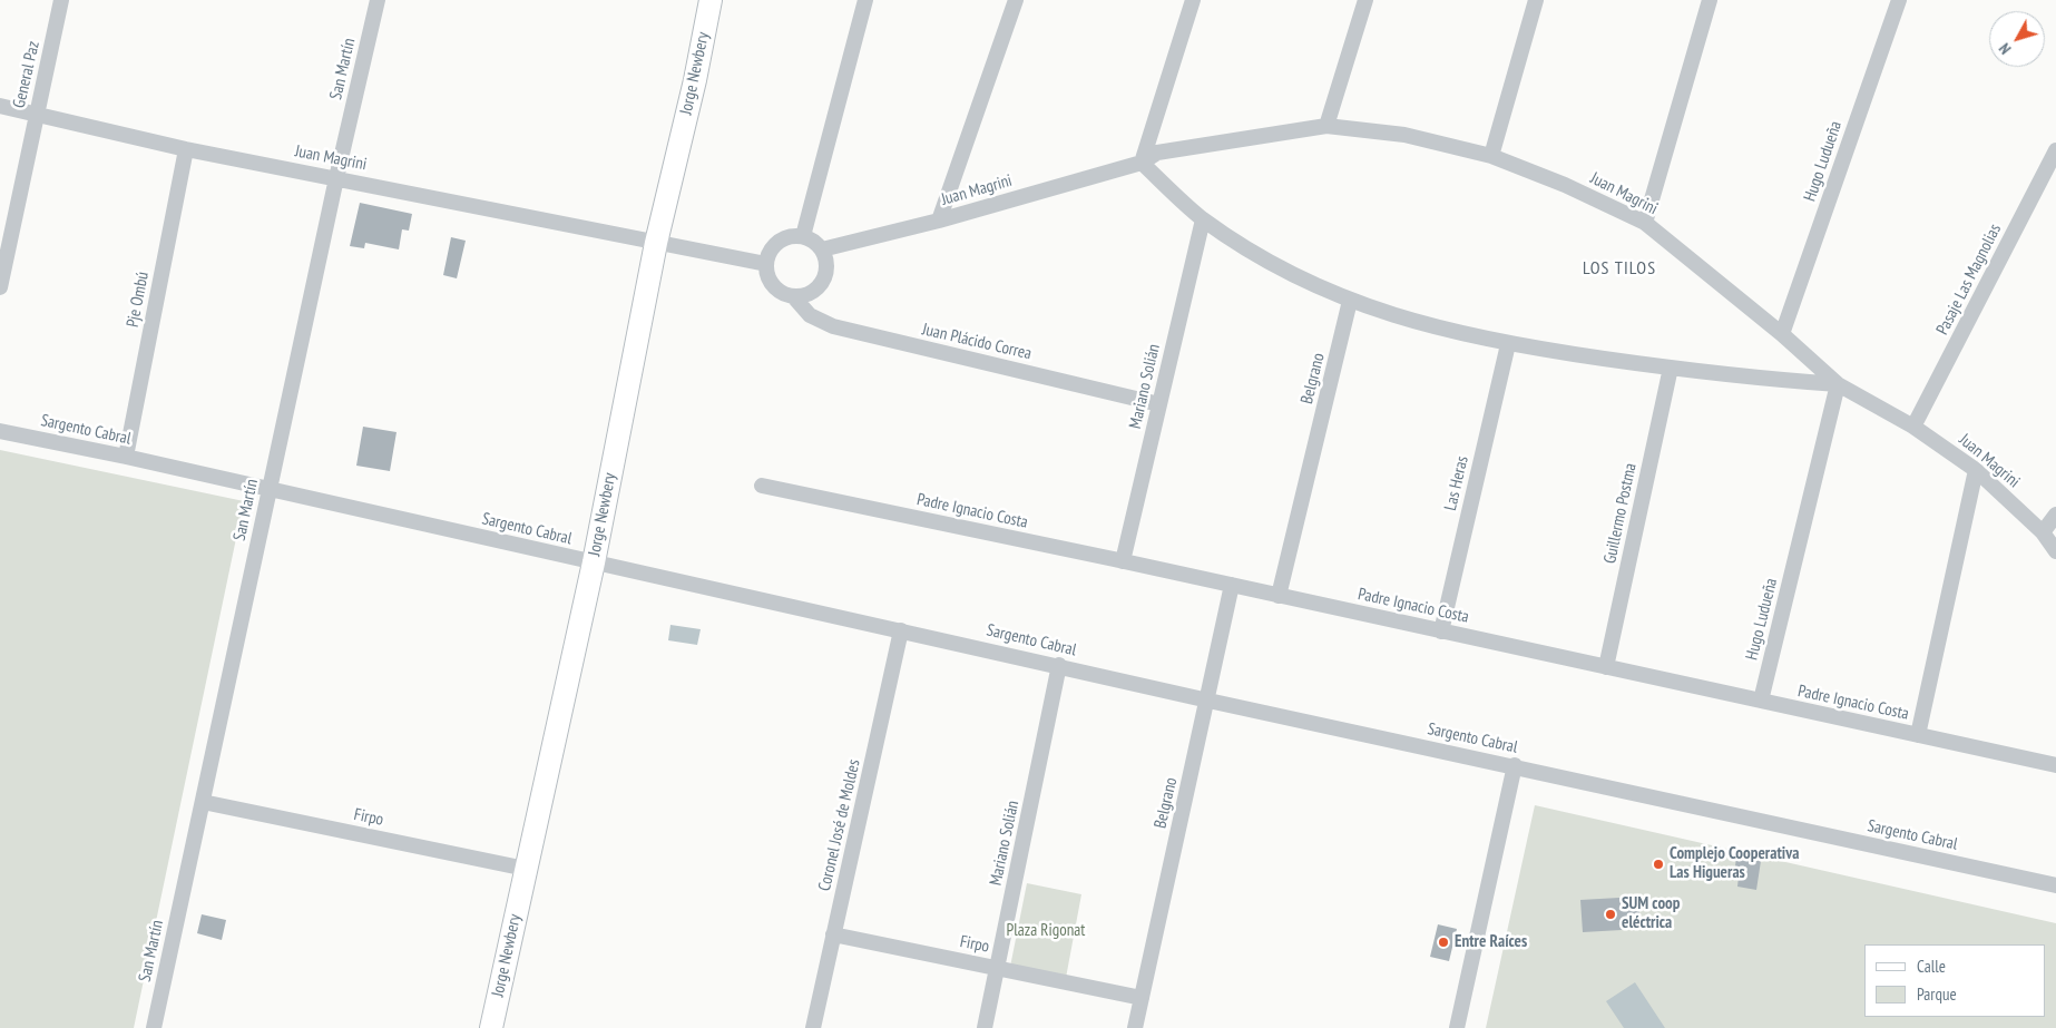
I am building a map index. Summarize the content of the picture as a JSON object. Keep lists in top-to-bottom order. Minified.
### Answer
{"streets":{"main road":["Jorge Newbery"],"street":["San Martín","General Paz","Juan Magrini","Hugo Ludueña","Pasaje Las Magnolias","Pje Ombú","Juan Plácido Correa","Belgrano","Mariano Solián","Sargento Cabral","Las Heras","Padre Ignacio Costa","Guillermo Postma","Firpo","Coronel José de Moldes"]},"crossings":[["San Martín","Juan Magrini"],["San Martín","Sargento Cabral"],["San Martín","Firpo"],["Jorge Newbery","Juan Magrini"],["Jorge Newbery","Sargento Cabral"],["Jorge Newbery","Firpo"],["General Paz","Juan Magrini"],["Juan Magrini","Hugo Ludueña"],["Juan Magrini","Pasaje Las Magnolias"],["Juan Magrini","Pje Ombú"],["Juan Magrini","Juan Plácido Correa"],["Hugo Ludueña","Padre Ignacio Costa"],["Pje Ombú","Sargento Cabral"],["Juan Plácido Correa","Mariano Solián"],["Belgrano","Sargento Cabral"],["Belgrano","Padre Ignacio Costa"],["Belgrano","Firpo"],["Mariano Solián","Sargento Cabral"],["Mariano Solián","Padre Ignacio Costa"],["Mariano Solián","Firpo"],["Sargento Cabral","Coronel José de Moldes"],["Las Heras","Padre Ignacio Costa"],["Padre Ignacio Costa","Guillermo Postma"],["Firpo","Coronel José de Moldes"]],"districts":["LOS TILOS"],"parks":["Plaza Rigonat"],"places":["Complejo Cooperativa Las Higueras","SUM coop eléctrica","Entre Raíces"],"legend":["Calle","Parque"],"north":"bottom left"}
